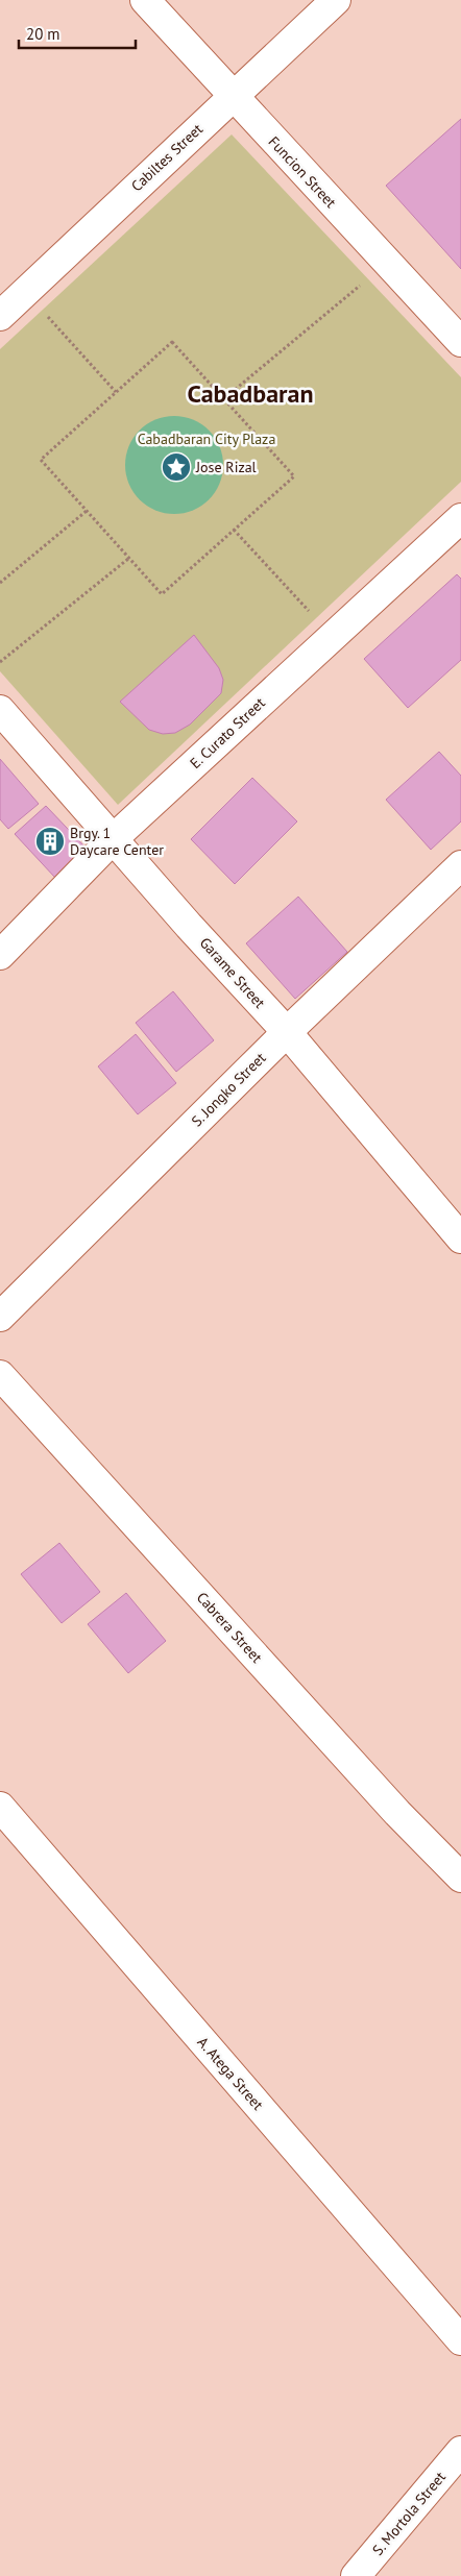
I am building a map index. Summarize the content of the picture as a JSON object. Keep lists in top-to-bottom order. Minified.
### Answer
{"streets":{"street":["Cabiltes Street","Funcion Street","E. Curato Street","Garame Street","S. Jongko Street","Cabrera Street","A. Atega Street","S. Mortola Street"]},"crossings":[["Cabiltes Street","Funcion Street"],["E. Curato Street","Garame Street"],["Garame Street","S. Jongko Street"]],"districts":["Cabadbaran"],"parks":["Cabadbaran City Plaza"],"places":{"place":["Jose Rizal"],"building":["Brgy. 1 Daycare Center"]},"scale_bar":"20 m"}
